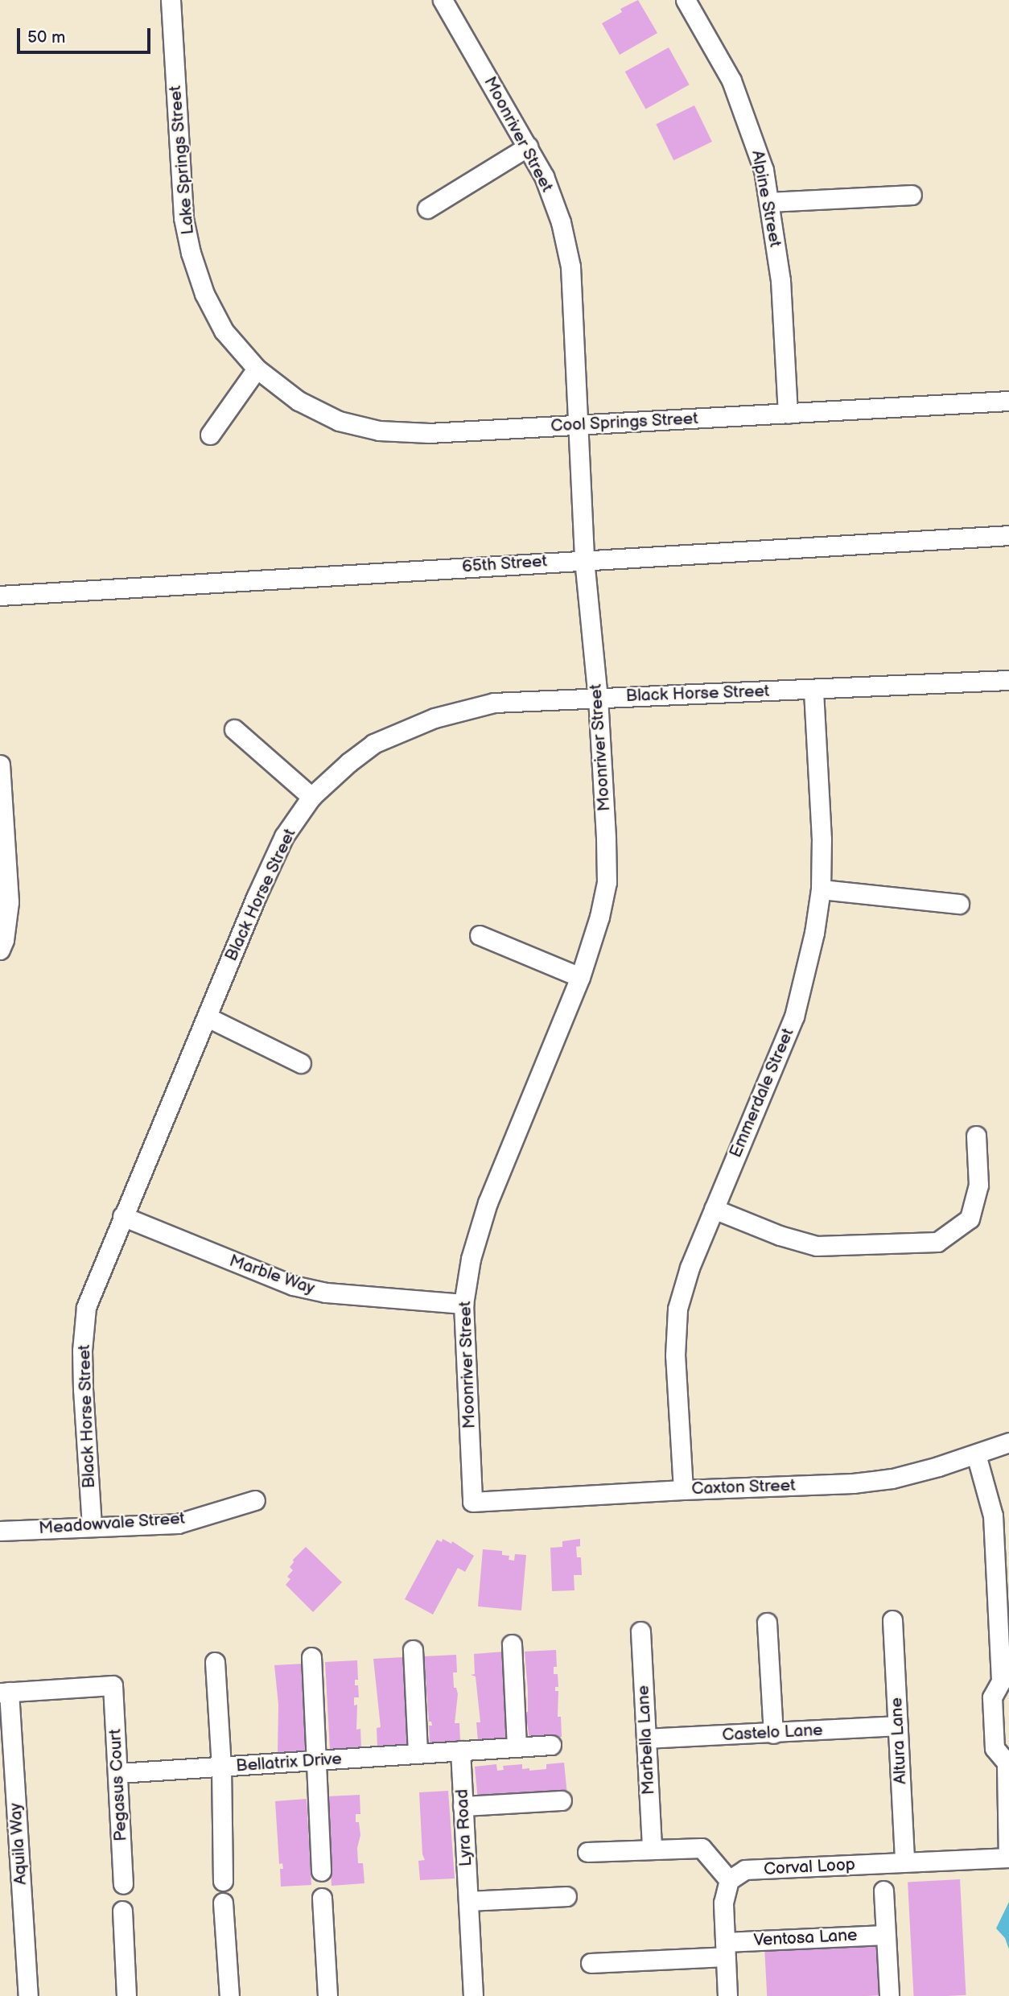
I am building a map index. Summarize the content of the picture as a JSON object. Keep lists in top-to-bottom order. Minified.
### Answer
{"streets":{"street":["Moonriver Street","Lake Springs Street","Alpine Street","Cool Springs Street","65th Street","Black Horse Street","Emmerdale Street","Marble Way","Caxton Street","Meadowvale Street","Castelo Lane","Marbella Lane","Altura Lane","Bellatrix Drive","Pegasus Court","Lyra Road","Aquila Way","Corval Loop","Ventosa Lane"]},"crossings":[["Moonriver Street","Cool Springs Street"],["Moonriver Street","65th Street"],["Moonriver Street","Black Horse Street"],["Moonriver Street","Marble Way"],["Moonriver Street","Caxton Street"],["Lake Springs Street","Cool Springs Street"],["Alpine Street","Cool Springs Street"],["Black Horse Street","Emmerdale Street"],["Black Horse Street","Marble Way"],["Black Horse Street","Meadowvale Street"],["Emmerdale Street","Caxton Street"],["Castelo Lane","Marbella Lane"],["Castelo Lane","Altura Lane"],["Altura Lane","Corval Loop"],["Bellatrix Drive","Pegasus Court"],["Bellatrix Drive","Lyra Road"],["Pegasus Court","Aquila Way"]],"scale_bar":"50 m"}
